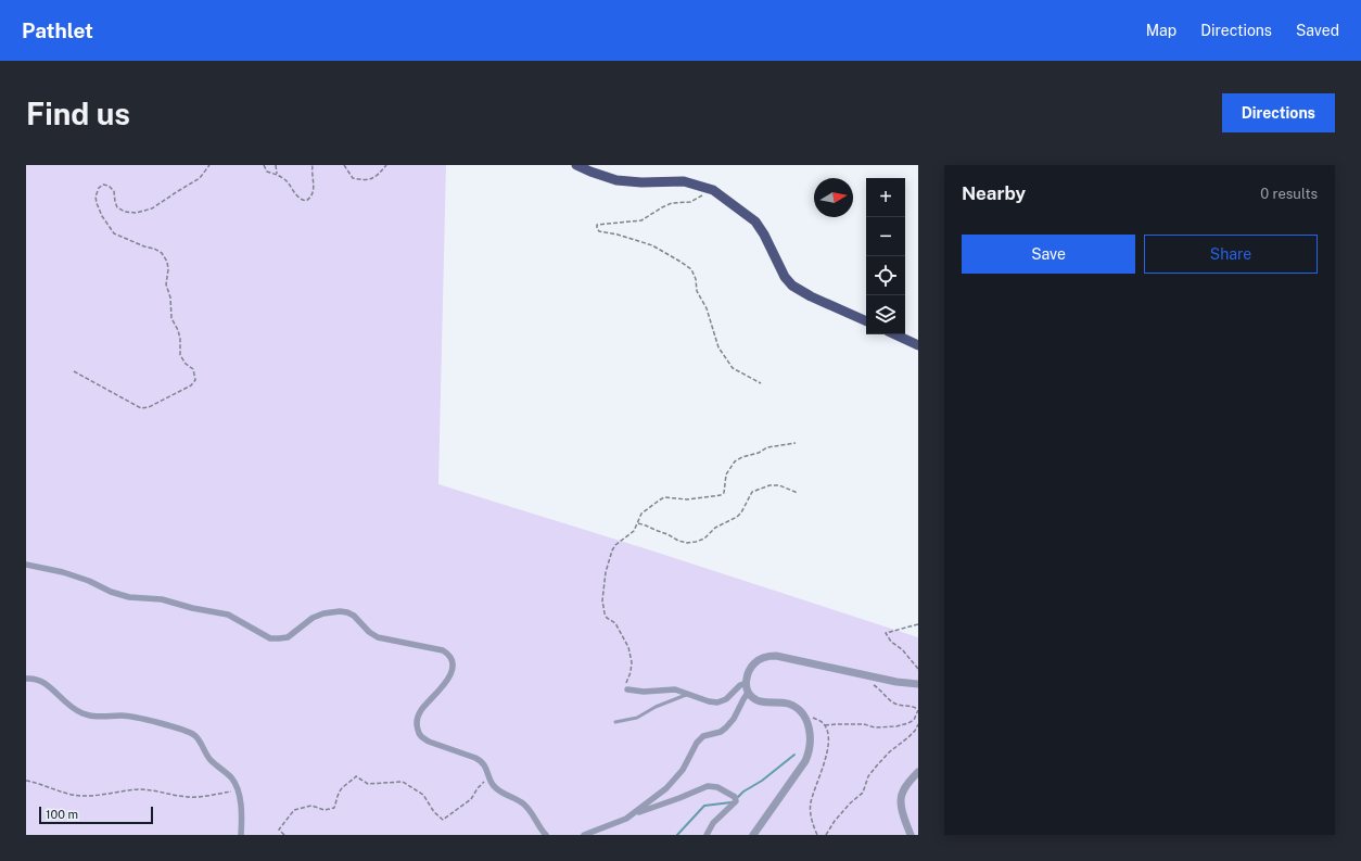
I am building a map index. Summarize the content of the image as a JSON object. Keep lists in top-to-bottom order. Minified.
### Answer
{"scale_bar":"100 m","north":"right","page":{"header":"Pathlet","nav":["Map","Directions","Saved"],"buttons":["Directions",["Save","Share"]],"title":"Find us","heading":["Nearby","0 results"],"map_buttons":["+","−"],"scale":"100 m"}}
